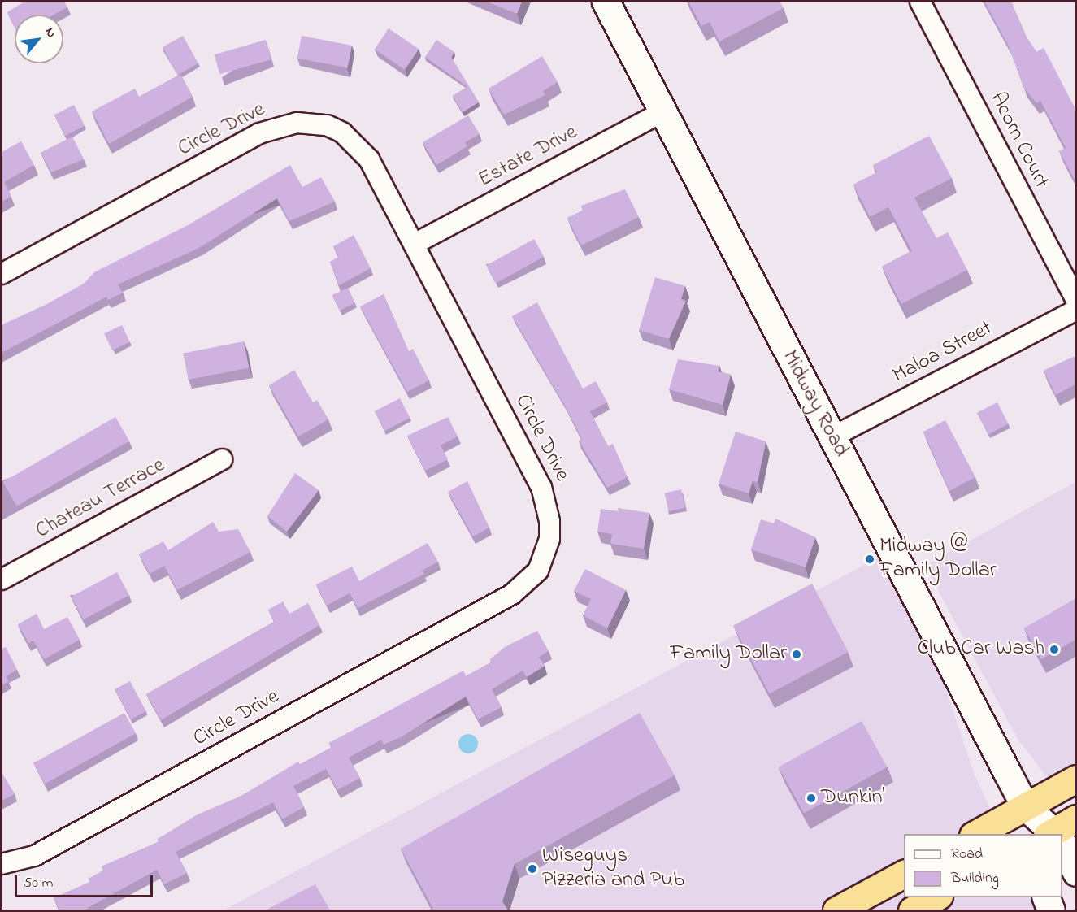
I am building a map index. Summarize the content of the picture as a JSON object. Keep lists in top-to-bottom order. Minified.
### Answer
{"streets":{"main road":["Midway Road"],"street":["Circle Drive","Acorn Court","Estate Drive","Maloa Street","Chateau Terrace"]},"crossings":[["Circle Drive","Estate Drive"],["Estate Drive","Midway Road"],["Maloa Street","Midway Road"]],"places":["Midway @ Family Dollar","Club Car Wash","Family Dollar","Dunkin'","Wiseguys Pizzeria and Pub"],"legend":["Road","Building"],"scale_bar":"50 m","north":"top right"}
